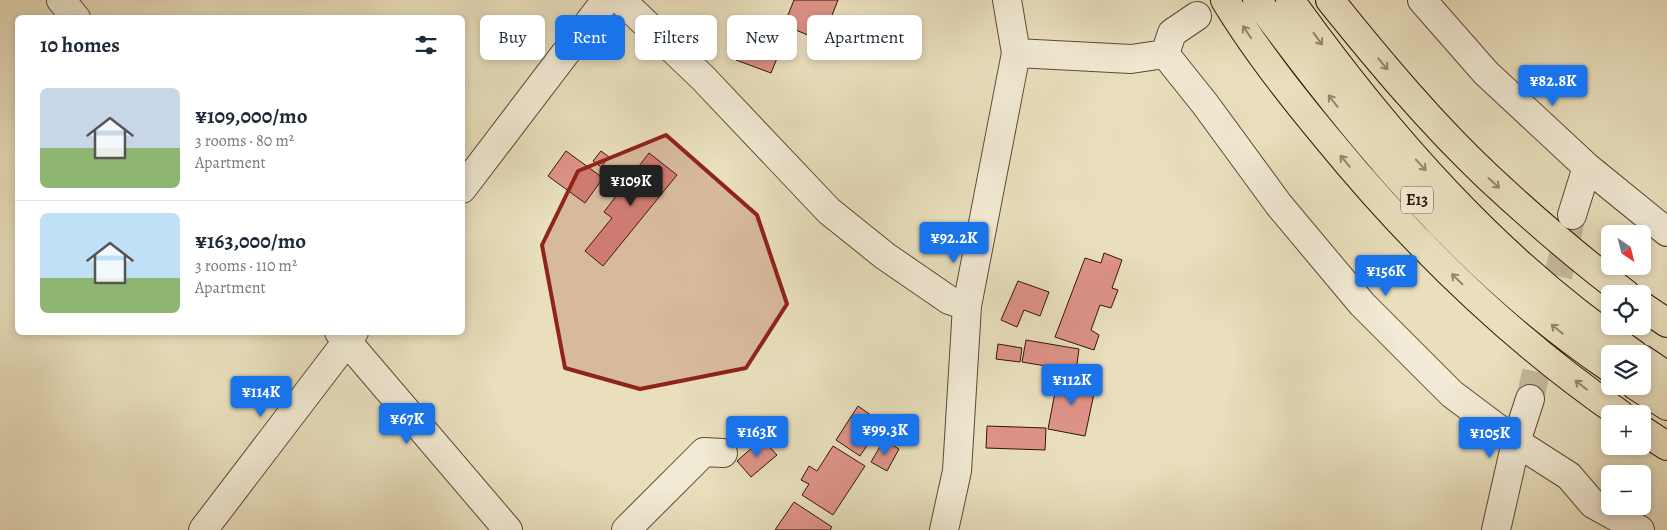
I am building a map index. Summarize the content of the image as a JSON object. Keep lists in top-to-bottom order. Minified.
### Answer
{"streets":{"highway":["E13"]},"north":"bottom right","page":{"chip":["Buy","Rent","Filters","New","Apartment"],"heading":"10 homes","price":["¥82.8K","¥109K","¥92.2K","¥156K","¥112K","¥114K","¥67K","¥99.3K","¥163K","¥105K"],"list":[{"name":"¥109,000/mo","note":"3 rooms · 80 m² · Apartment"},{"name":"¥163,000/mo","note":"3 rooms · 110 m² · Apartment"}],"map_buttons":["+","−"]}}
